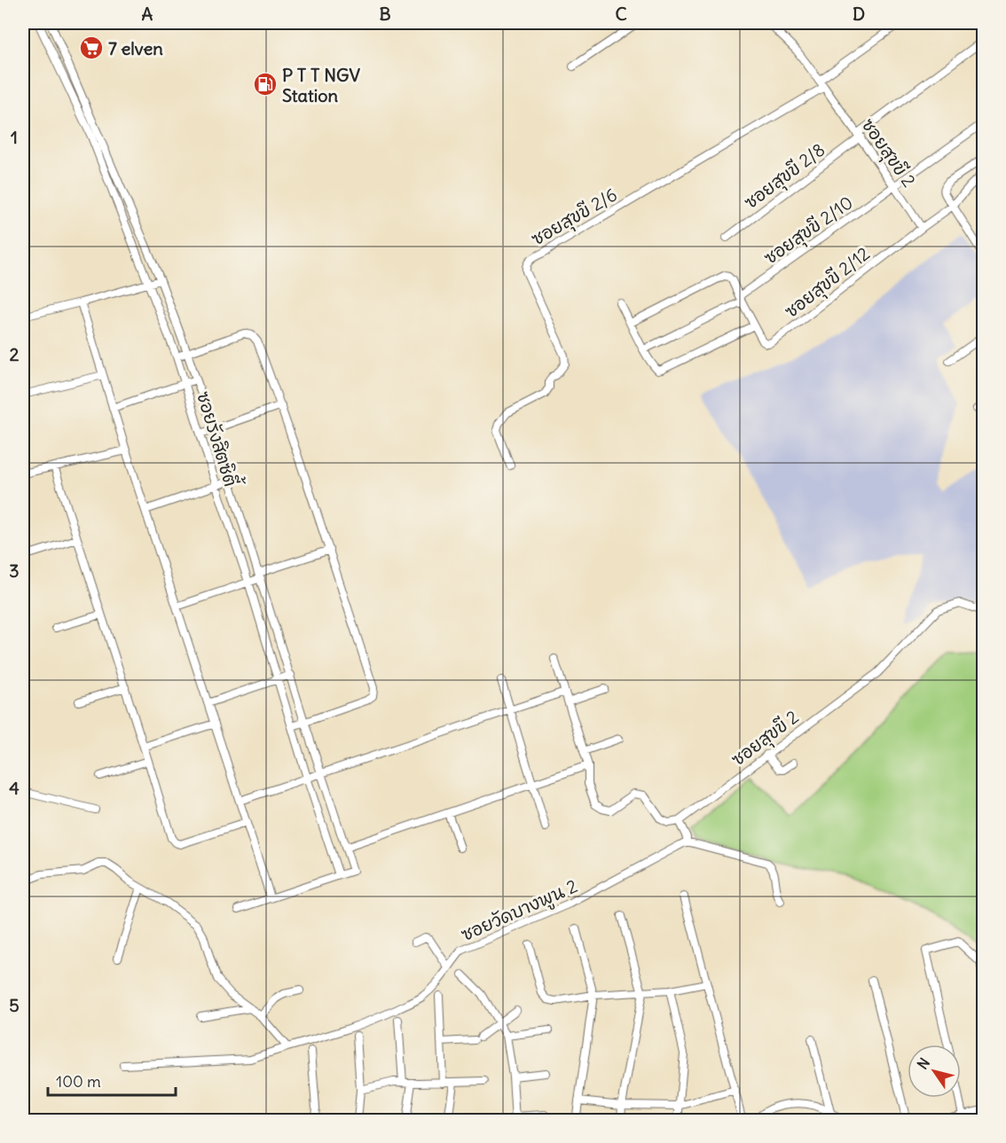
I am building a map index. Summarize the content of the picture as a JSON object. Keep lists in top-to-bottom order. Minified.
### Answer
{"streets":{"street":["ซอยสุขขี 2","ซอยสุขขี 2/8","ซอยสุขขี 2/6","ซอยสุขขี 2/10","ซอยสุขขี 2/12","ซอยรังสิตซิตี้","ซอยวัดบางพูน 2"]},"crossings":[["ซอยสุขขี 2","ซอยสุขขี 2/8"],["ซอยสุขขี 2","ซอยสุขขี 2/6"],["ซอยสุขขี 2","ซอยสุขขี 2/10"],["ซอยสุขขี 2","ซอยสุขขี 2/12"]],"places":{"supermarket":["7 elven"],"fuel station":["P T T NGV Station"]},"scale_bar":"100 m","north":"top left","grid":{"columns":["A","B","C","D"],"rows":["1","2","3","4","5"]}}
